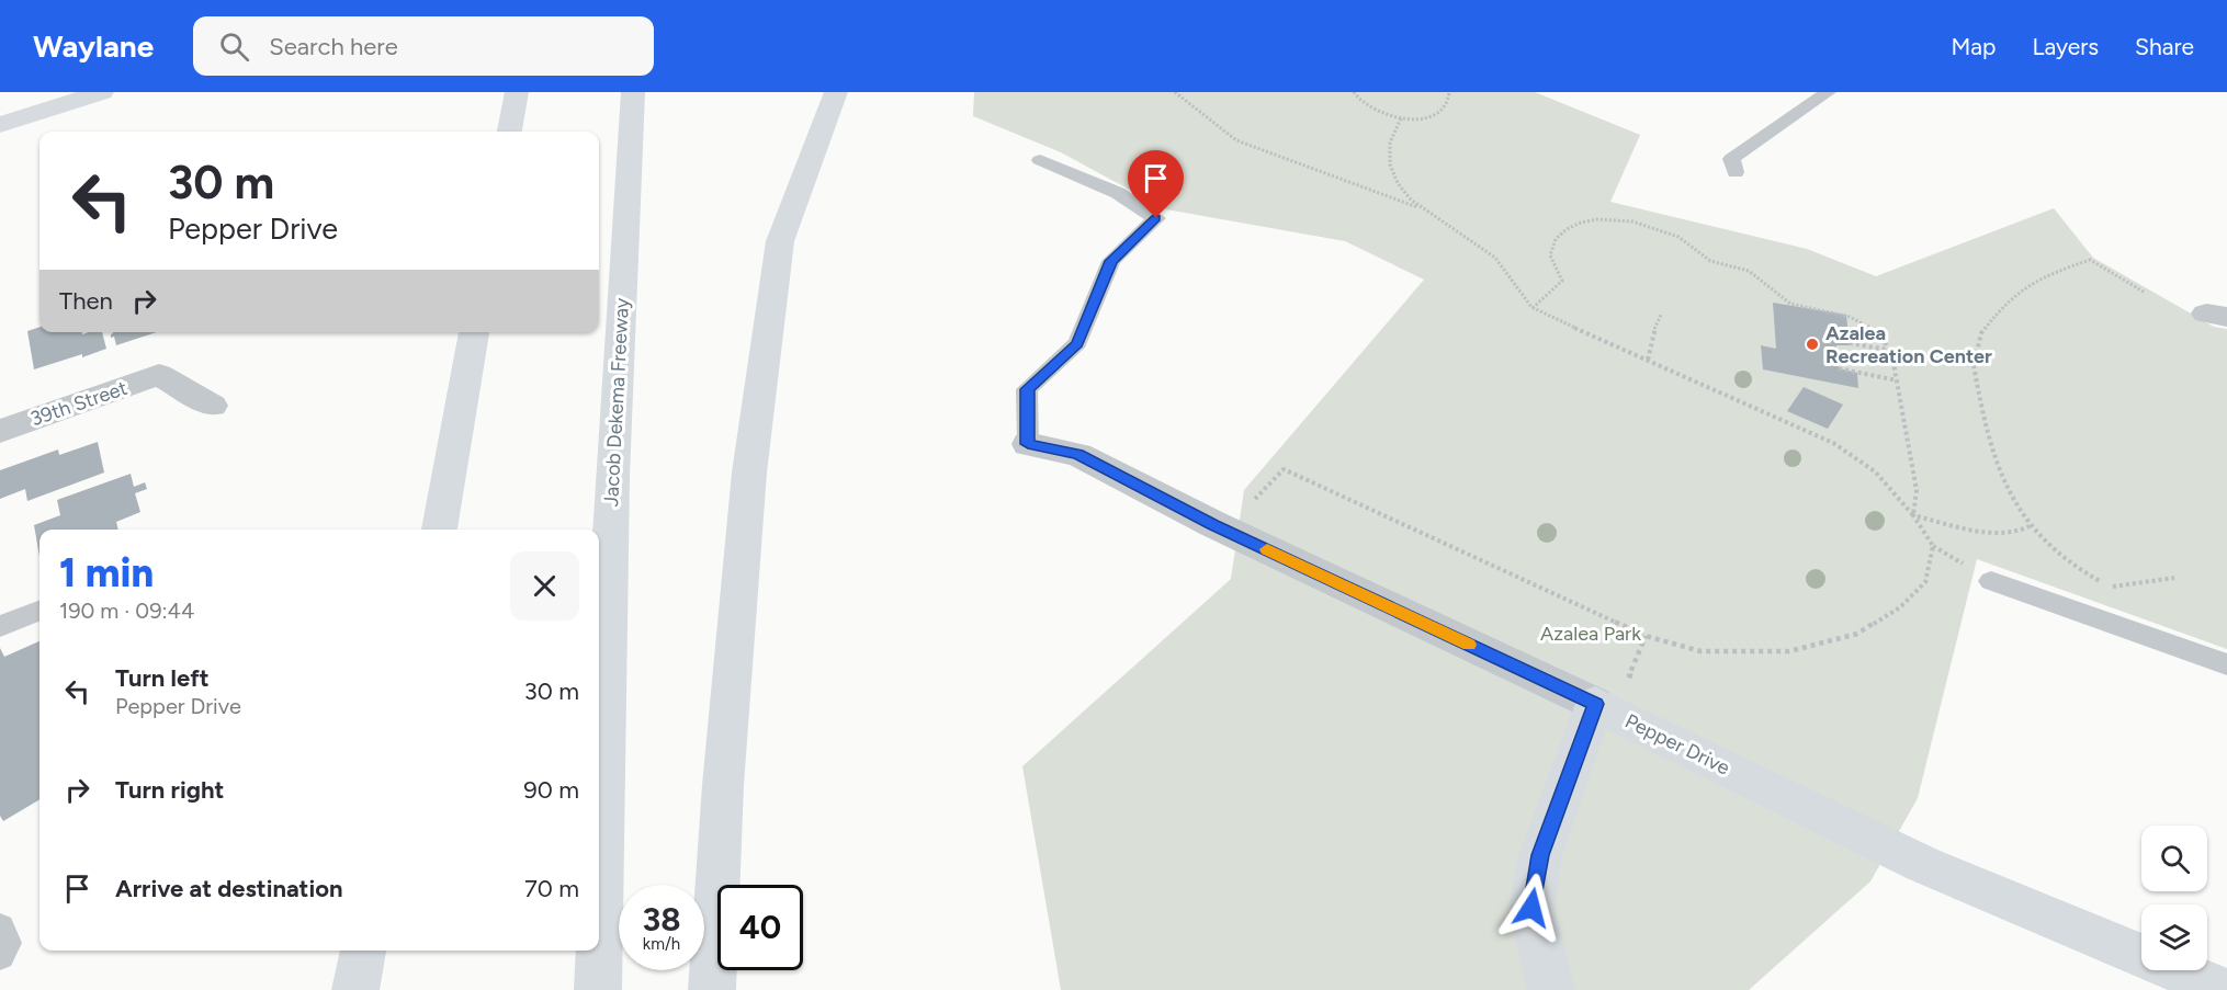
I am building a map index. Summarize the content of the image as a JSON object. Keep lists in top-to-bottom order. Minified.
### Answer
{"streets":{"main road":["Jacob Dekema Freeway","Pepper Drive"],"street":["39th Street"]},"parks":["Azalea Park"],"places":["Azalea Recreation Center"],"page":{"header":"Waylane","search":"Search here","nav":["Map","Layers","Share"],"turn":["30 m","Pepper Drive"],"then":"Then","heading":["1 min","190 m · 09:44"],"list":[{"name":"Turn left","note":"Pepper Drive","value":"30 m"},{"name":"Turn right","value":"90 m"},{"name":"Arrive at destination","value":"70 m"}],"speed":"38 km/h","limit":"40"}}
